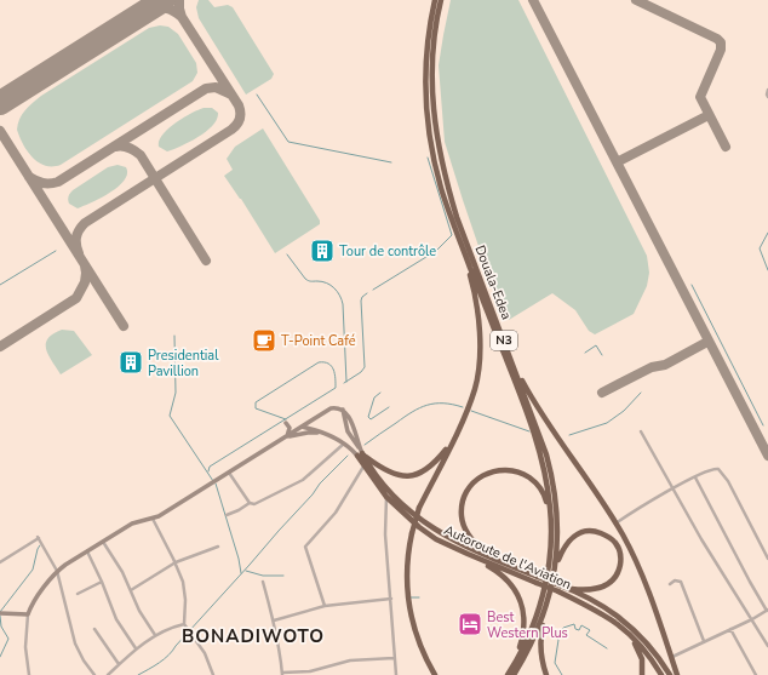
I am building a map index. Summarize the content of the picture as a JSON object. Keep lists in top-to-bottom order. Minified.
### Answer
{"streets":{"highway":["Douala-Edea","N3","Autoroute de l'Aviation"]},"districts":["BONADIWOTO"],"places":{"building":["Tour de contrôle","Presidential Pavillion"],"cafe":["T-Point Café"],"hotel":["Best Western Plus"]}}
